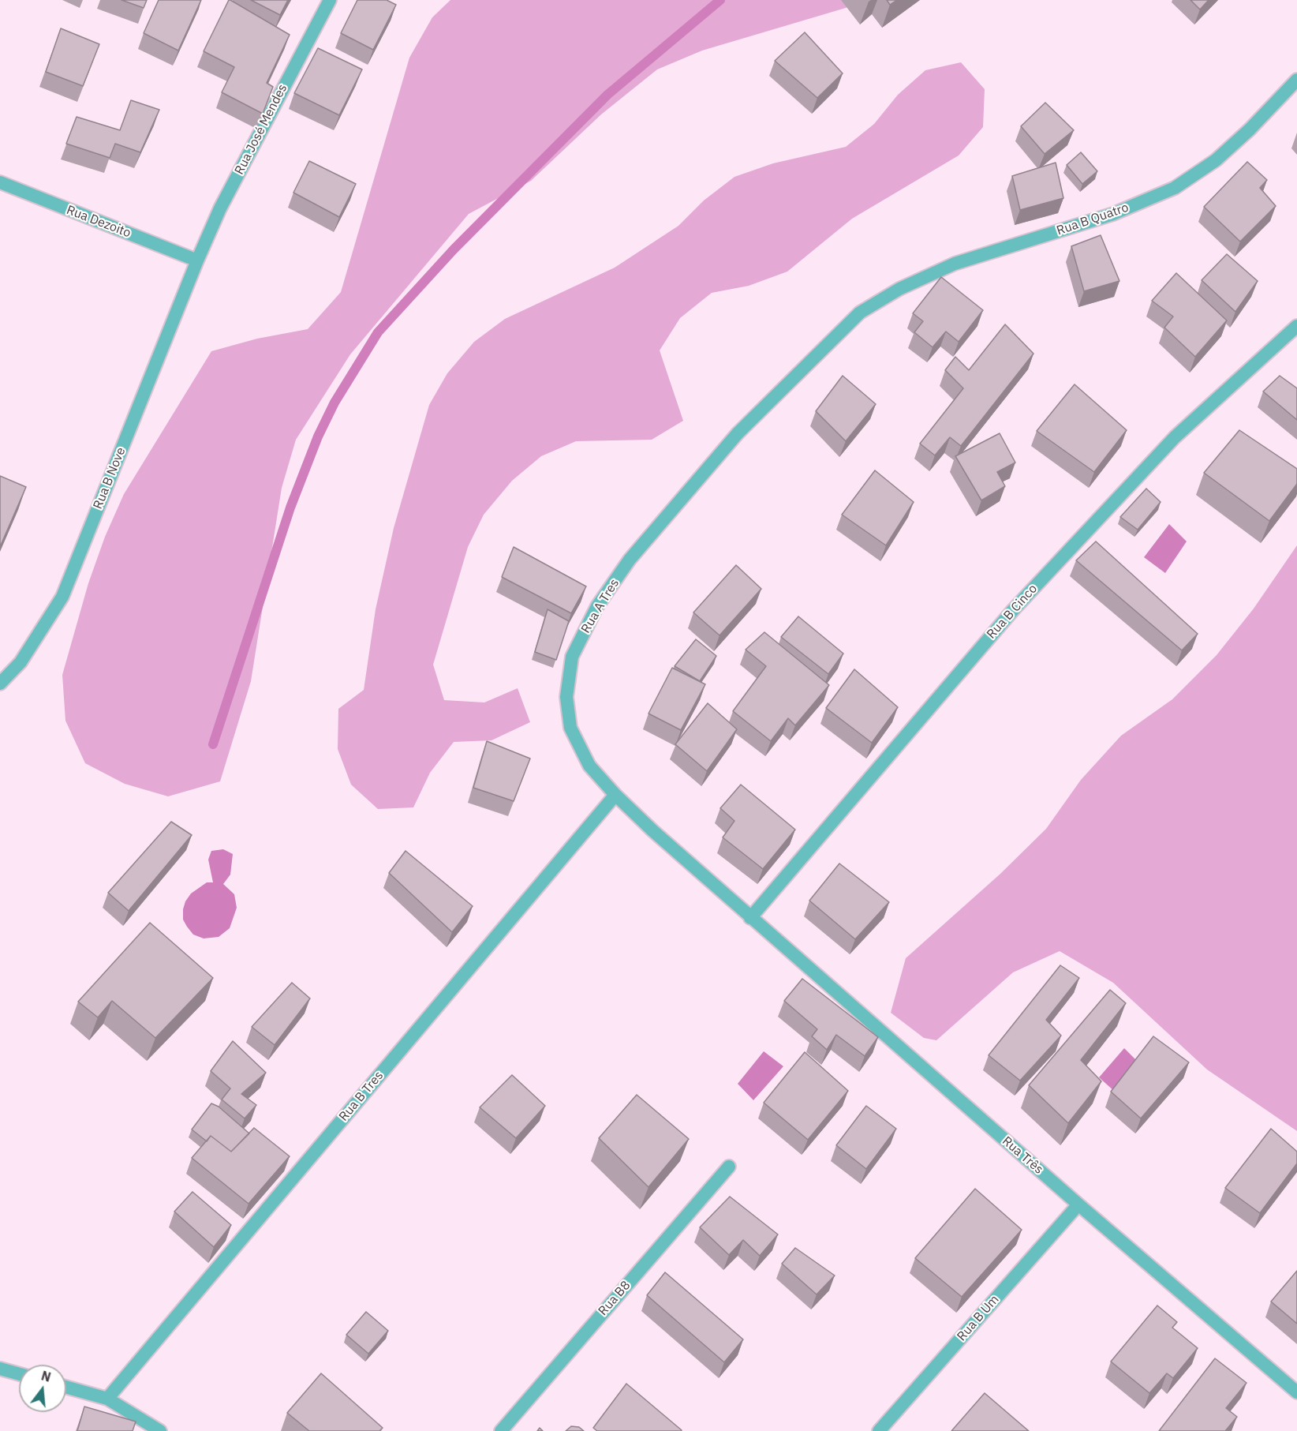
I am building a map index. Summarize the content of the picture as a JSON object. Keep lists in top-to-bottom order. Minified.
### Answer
{"streets":{"street":["Rua José Mendes","Rua B Quatro","Rua Dezoito","Rua B Nove","Rua A Tres","Rua B Cinco","Rua B Tres","Rua Três","Rua B8","Rua B Um"]},"crossings":[["Rua José Mendes","Rua Dezoito"],["Rua José Mendes","Rua B Nove"],["Rua B Quatro","Rua A Tres"],["Rua Dezoito","Rua B Nove"],["Rua A Tres","Rua B Cinco"],["Rua A Tres","Rua B Tres"],["Rua A Tres","Rua Três"],["Rua B Cinco","Rua Três"],["Rua Três","Rua B Um"]],"north":"top"}
